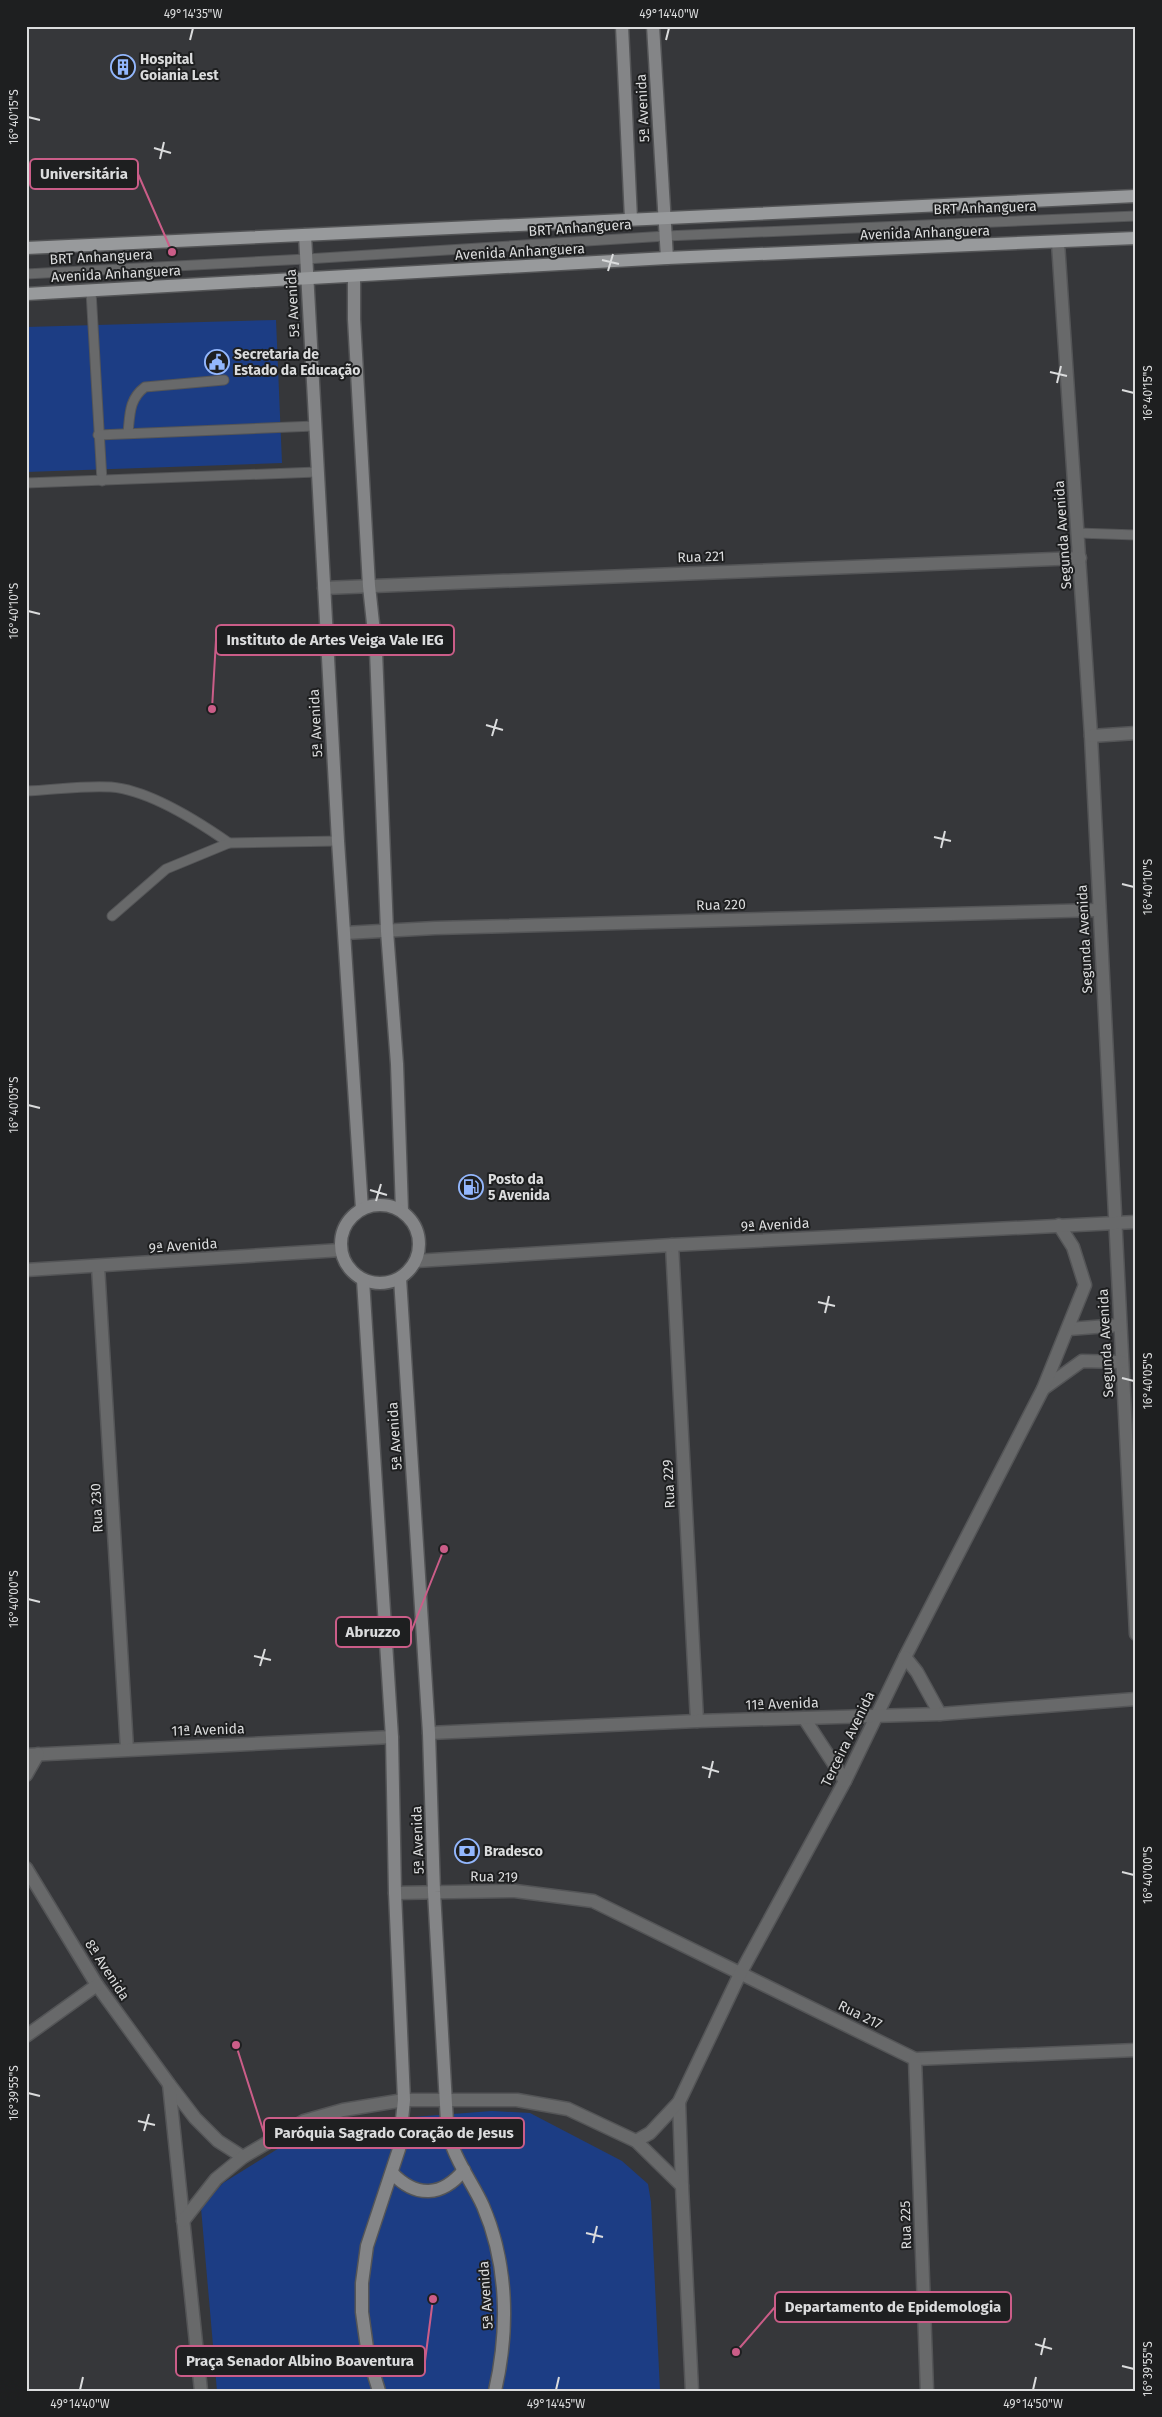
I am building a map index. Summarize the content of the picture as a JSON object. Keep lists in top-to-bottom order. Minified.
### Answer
{"streets":{"main road":["5ª Avenida","Avenida Anhanguera"],"street":["Segunda Avenida","Rua 221","Rua 220","9ª Avenida","Rua 229","Rua 230","11ª Avenida","Terceira Avenida","Rua 219","8ª Avenida","Rua 217","Rua 225"],"lane":["BRT Anhanguera"]},"crossings":[["5ª Avenida","BRT Anhanguera"],["5ª Avenida","Avenida Anhanguera"],["5ª Avenida","Rua 221"],["5ª Avenida","Rua 220"],["5ª Avenida","9ª Avenida"],["5ª Avenida","11ª Avenida"],["5ª Avenida","Rua 219"],["Avenida Anhanguera","Segunda Avenida"],["Segunda Avenida","Rua 221"],["Segunda Avenida","Rua 220"],["Segunda Avenida","9ª Avenida"],["Segunda Avenida","Terceira Avenida"],["9ª Avenida","Rua 229"],["9ª Avenida","Rua 230"],["9ª Avenida","Terceira Avenida"],["Rua 229","11ª Avenida"],["Rua 230","11ª Avenida"],["11ª Avenida","Terceira Avenida"],["Terceira Avenida","Rua 217"],["Rua 219","Rua 217"],["Rua 217","Rua 225"]],"places":{"building":["Hospital Goiania Lest"],"other":["Universitária","Instituto de Artes Veiga Vale IEG","Abruzzo","Paróquia Sagrado Coração de Jesus","Praça Senador Albino Boaventura","Departamento de Epidemologia"],"public building":["Secretaria de Estado da Educação"],"fuel station":["Posto da 5 Avenida"],"bank":["Bradesco"]},"coordinates":["49°14'35\"W","49°14'40\"W","16°40'15\"S","16°40'10\"S","16°40'05\"S","16°40'00\"S","16°39'55\"S","49°14'45\"W","49°14'50\"W"]}
